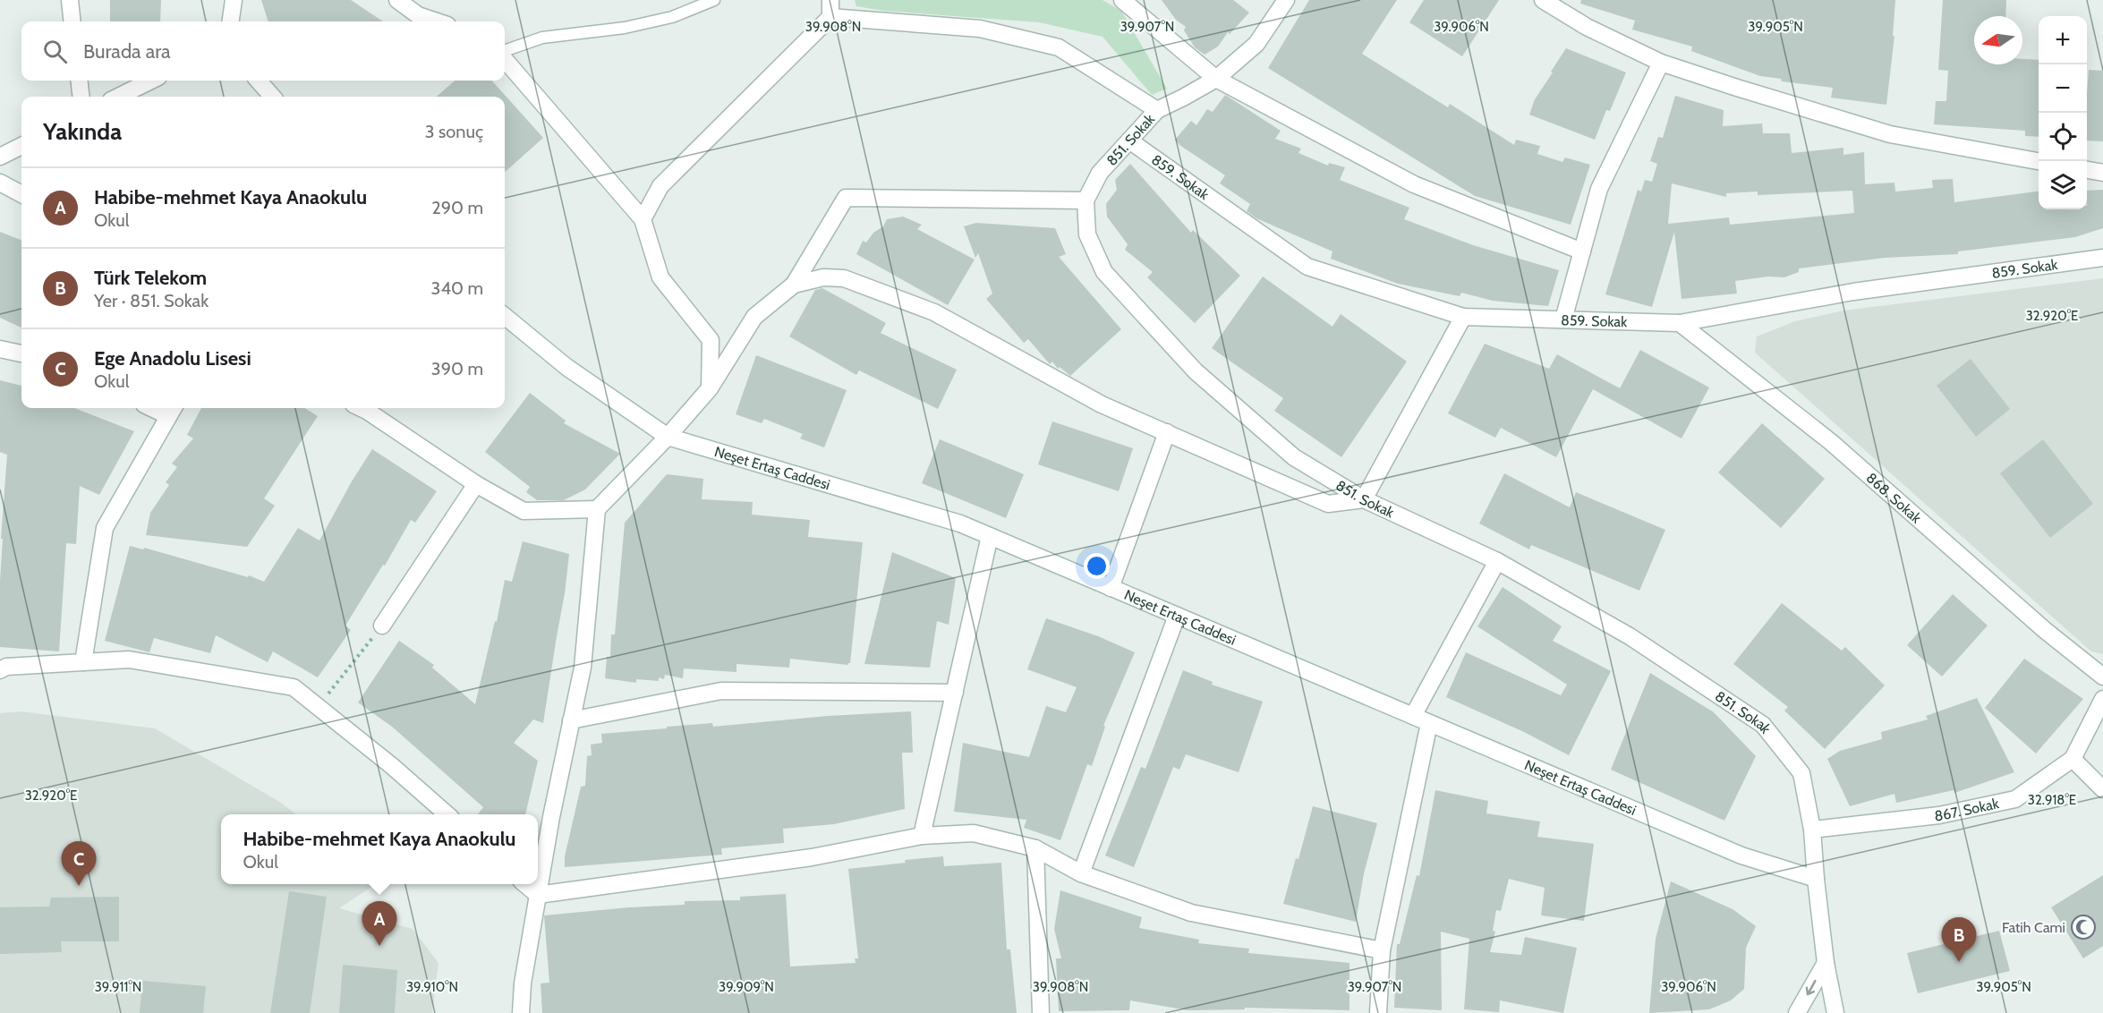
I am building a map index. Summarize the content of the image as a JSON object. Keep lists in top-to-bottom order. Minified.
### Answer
{"streets":{"street":["851. Sokak","859. Sokak","Neşet Ertaş Caddesi","868. Sokak","867. Sokak"]},"crossings":[["851. Sokak","859. Sokak"],["851. Sokak","Neşet Ertaş Caddesi"],["851. Sokak","867. Sokak"],["859. Sokak","868. Sokak"]],"places":{"mosque":["Fatih Cami"]},"north":"left","page":{"map_buttons":["+","−"],"search":"Burada ara","heading":["Yakında","3 sonuç"],"list":[{"mark":"A","name":"Habibe-mehmet Kaya Anaokulu","note":"Okul","value":"290 m"},{"mark":"B","name":"Türk Telekom","note":"Yer · 851. Sokak","value":"340 m"},{"mark":"C","name":"Ege Anadolu Lisesi","note":"Okul","value":"390 m"}],"popup":["Habibe-mehmet Kaya Anaokulu","Okul"],"pins":["C","A","B"]},"coordinates":["39.908°N","39.907°N","39.906°N","39.905°N","32.920°E","32.918°E","39.911°N","39.910°N","39.909°N"]}
